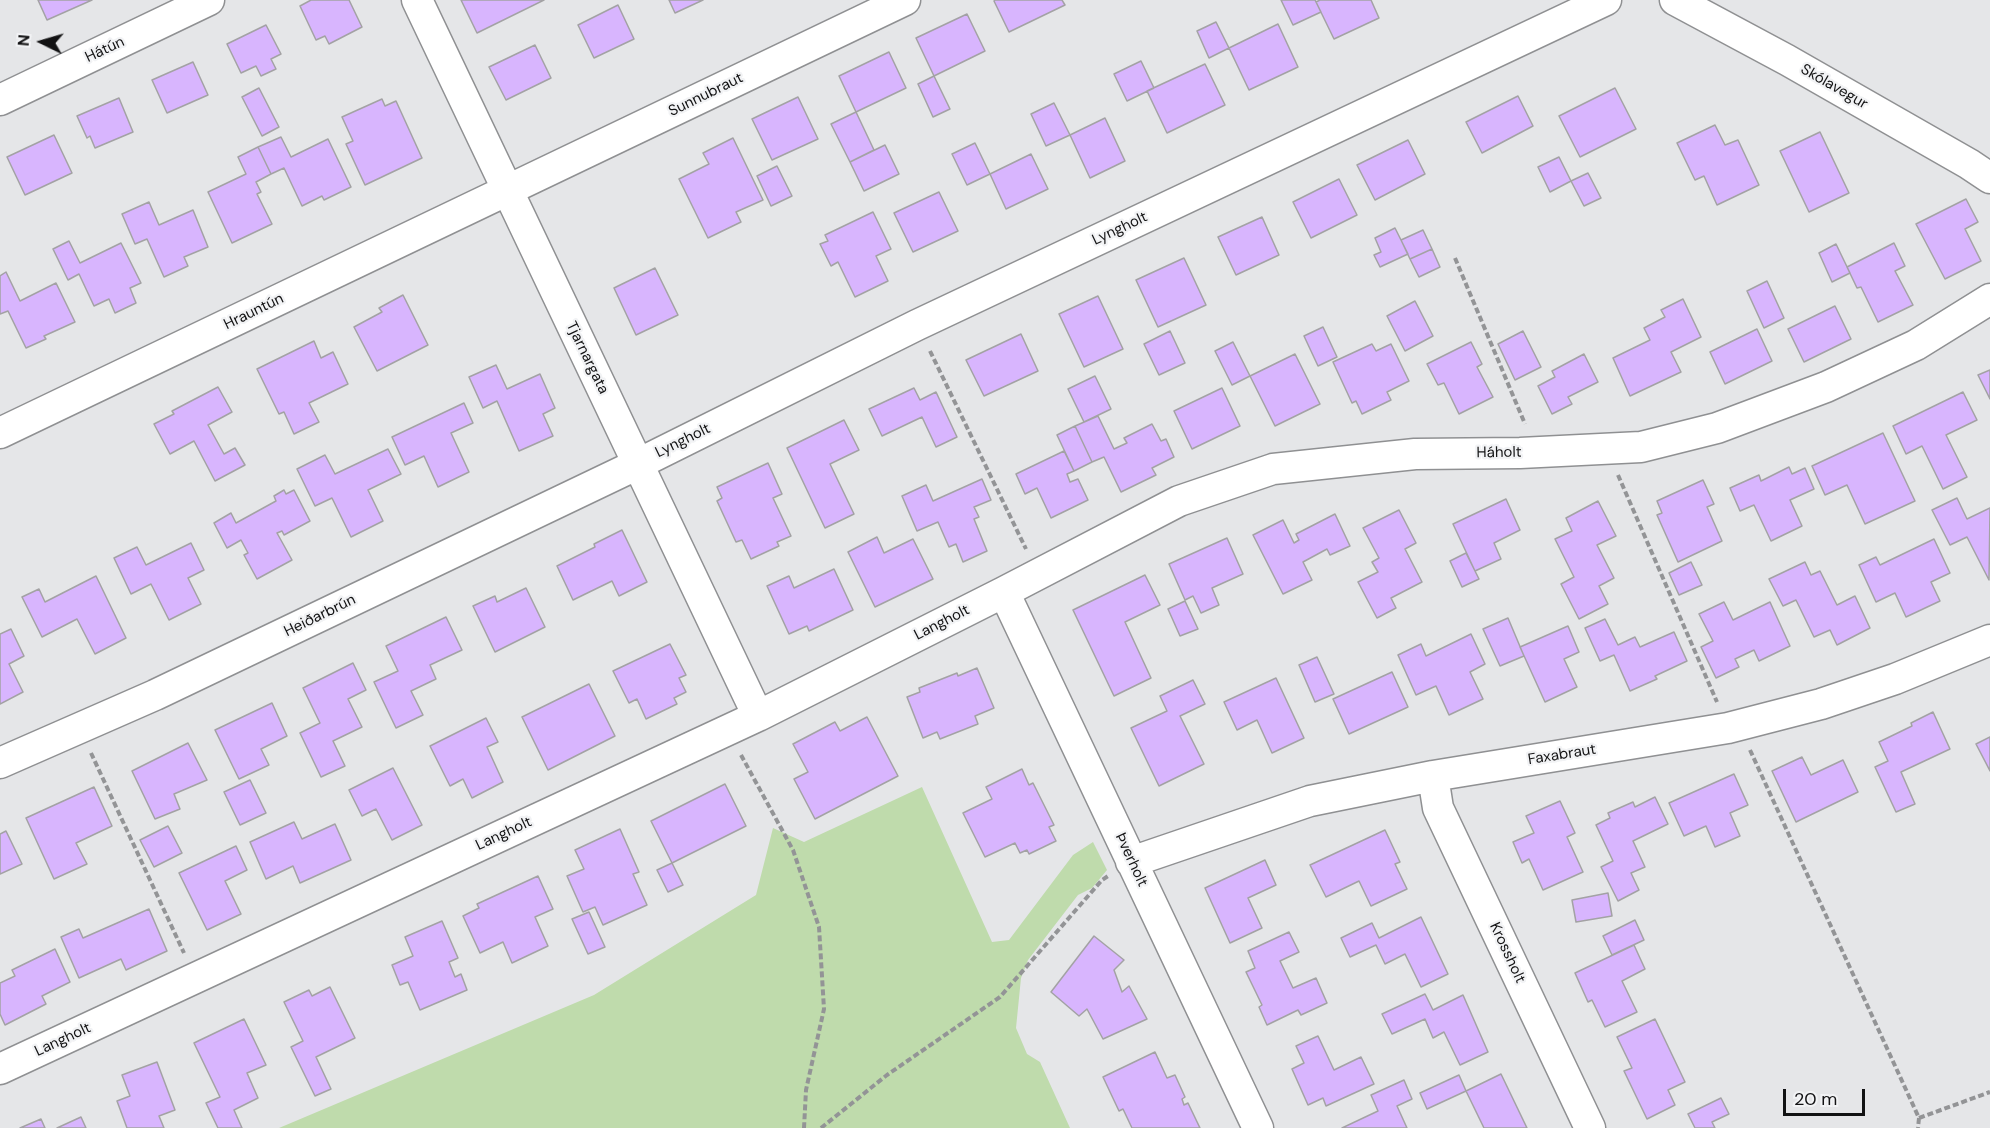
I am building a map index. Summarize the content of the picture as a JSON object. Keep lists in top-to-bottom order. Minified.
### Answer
{"streets":{"street":["Hátún","Skólavegur","Sunnubraut","Lyngholt","Hrauntún","Tjarnargata","Háholt","Heiðarbrún","Langholt","Faxabraut","Þverholt","Krossholt"]},"crossings":[["Sunnubraut","Hrauntún"],["Sunnubraut","Tjarnargata"],["Lyngholt","Tjarnargata"],["Lyngholt","Heiðarbrún"],["Hrauntún","Tjarnargata"],["Tjarnargata","Heiðarbrún"],["Tjarnargata","Langholt"],["Háholt","Langholt"],["Háholt","Þverholt"],["Langholt","Þverholt"],["Faxabraut","Þverholt"],["Faxabraut","Krossholt"]],"scale_bar":"20 m","north":"left"}
